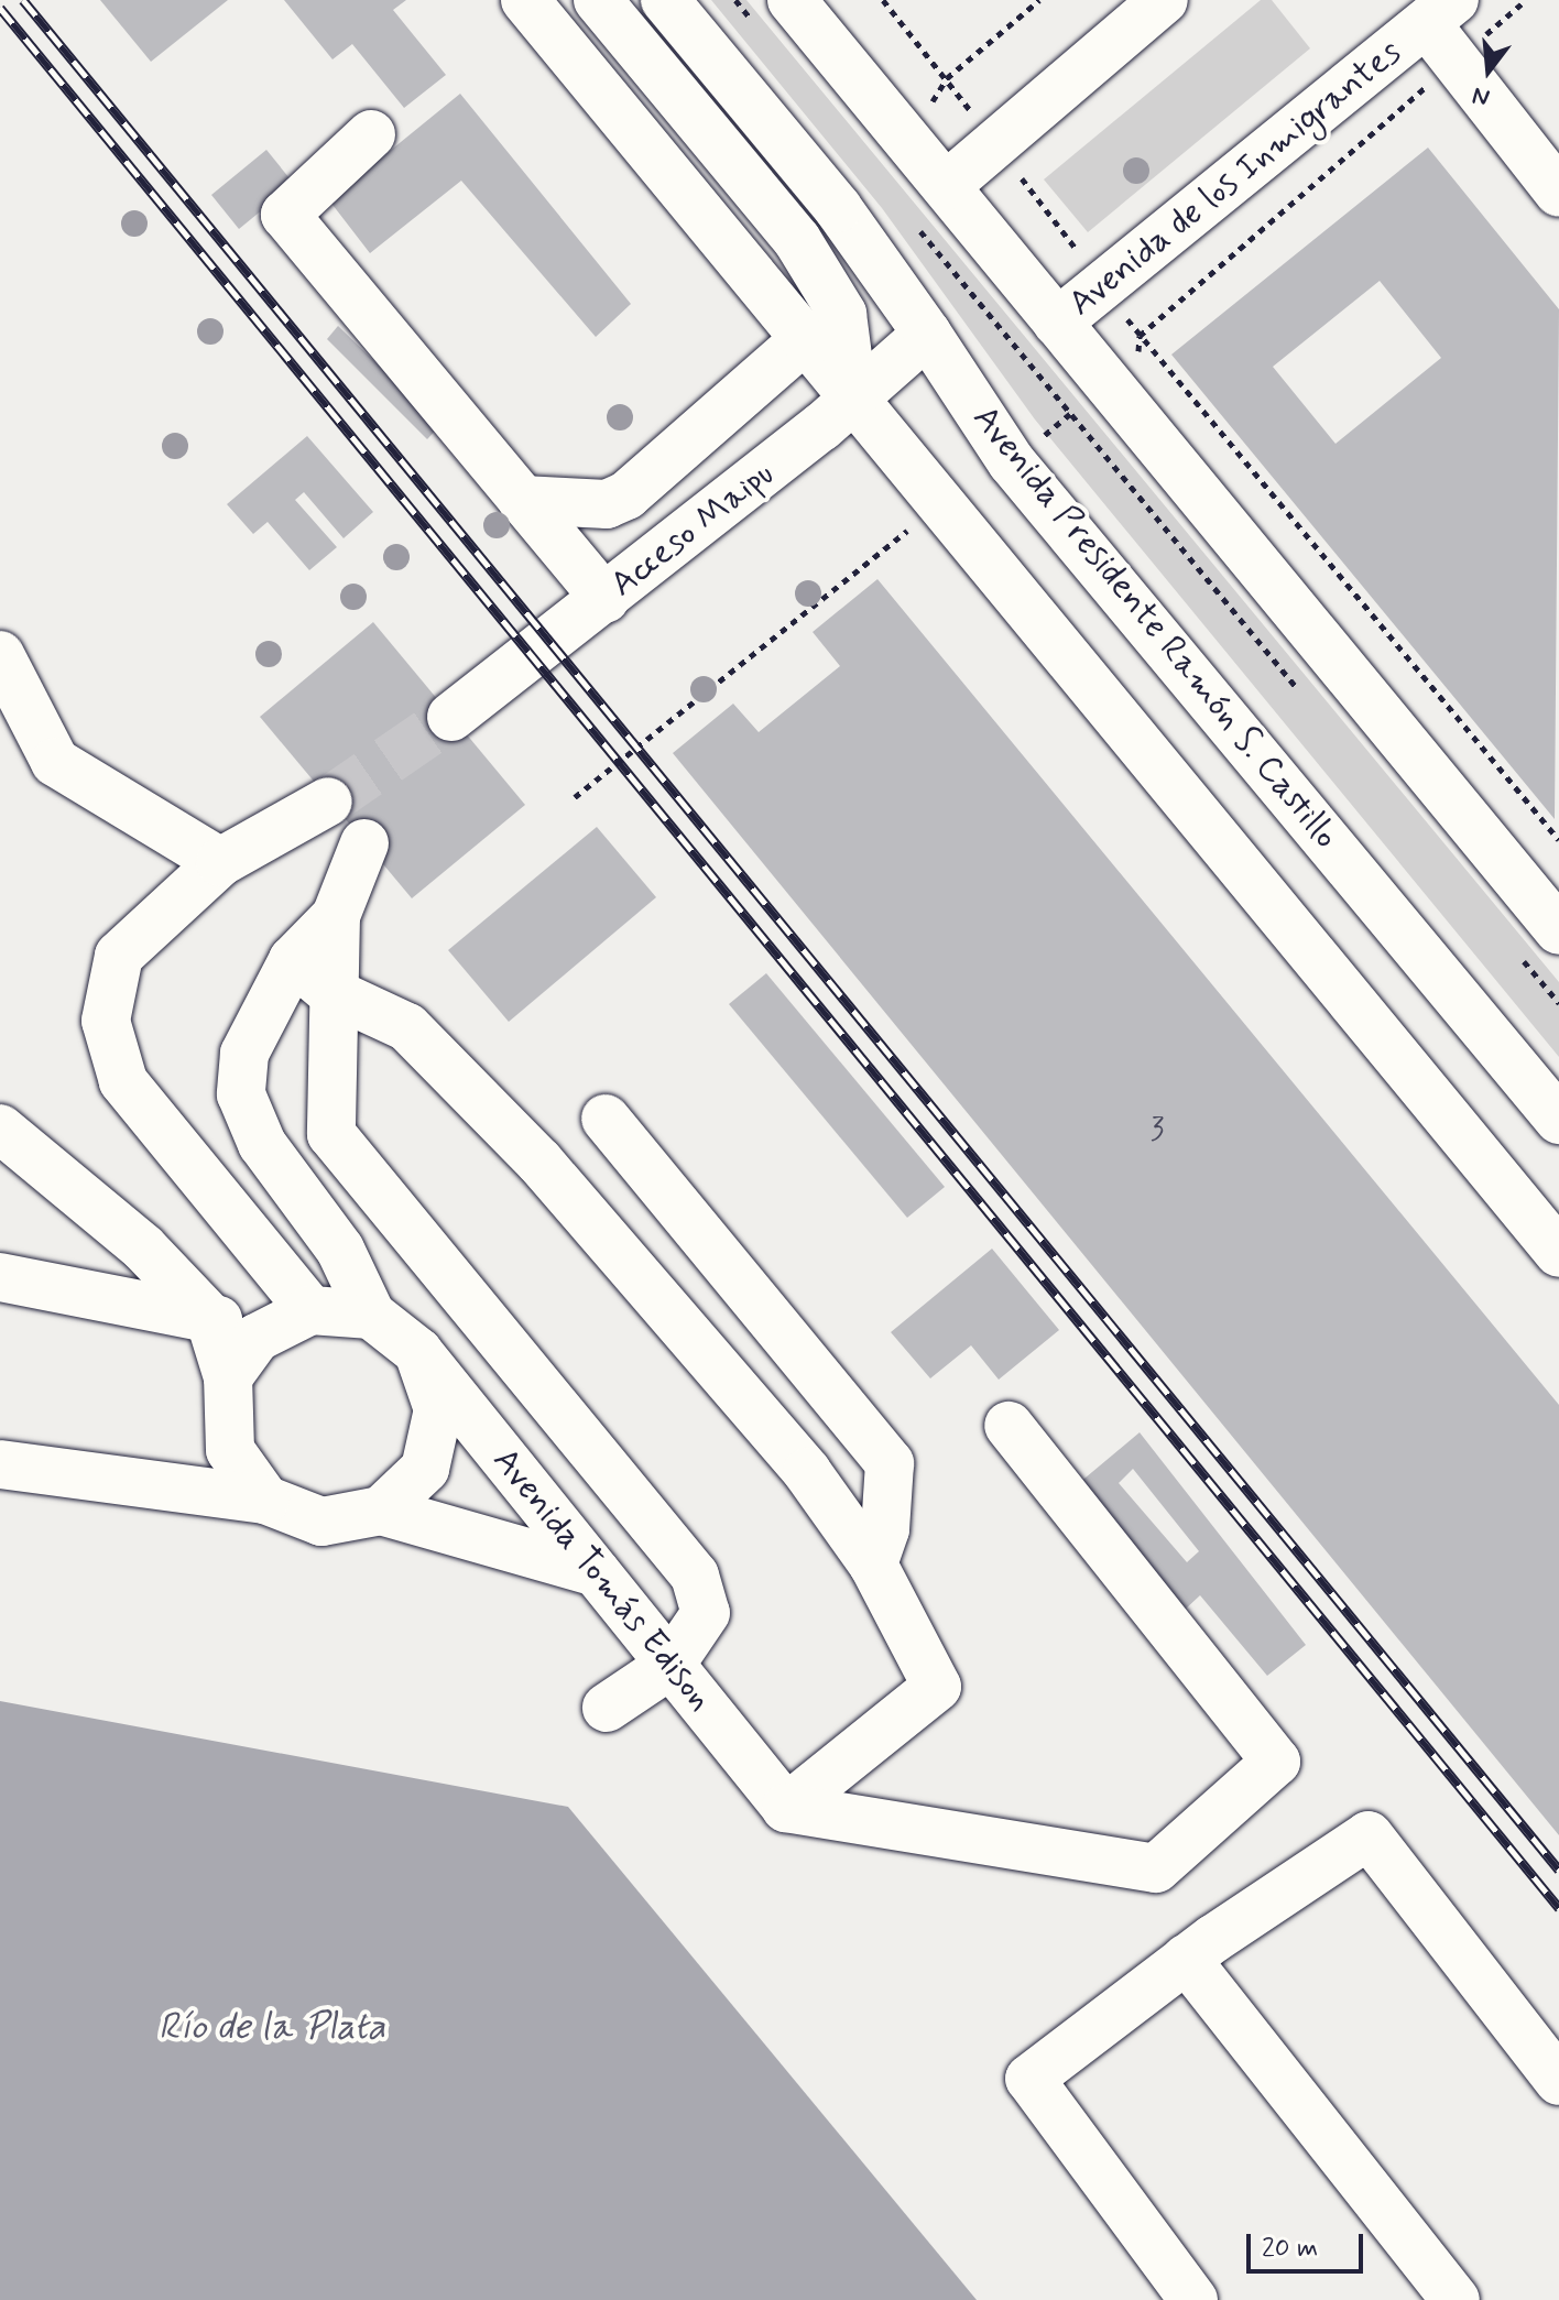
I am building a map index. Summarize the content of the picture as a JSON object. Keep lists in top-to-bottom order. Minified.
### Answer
{"streets":{"main road":["Avenida de los Inmigrantes","Acceso Maipu","Avenida Presidente Ramón S. Castillo","Avenida Tomás Edison"]},"crossings":[["Acceso Maipu","Avenida Presidente Ramón S. Castillo"]],"water":["Río de la Plata"],"house_numbers":["3"],"scale_bar":"20 m","north":"bottom"}
